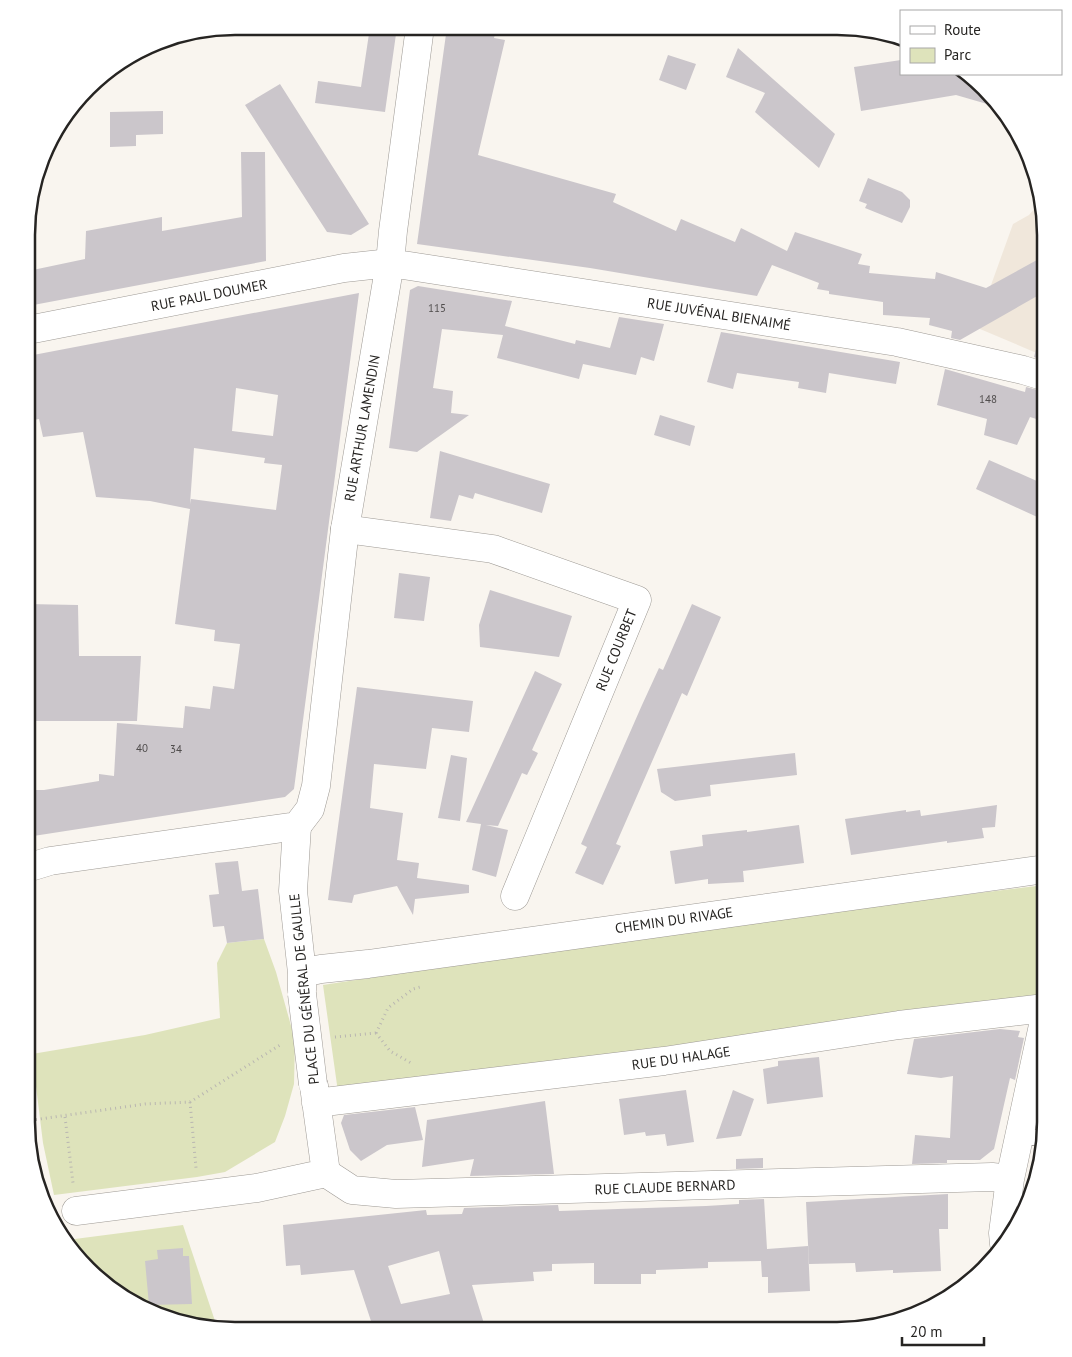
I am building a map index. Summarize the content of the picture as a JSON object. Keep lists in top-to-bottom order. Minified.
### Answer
{"streets":{"street":["RUE PAUL DOUMER","RUE JUVÉNAL BIENAIMÉ","RUE ARTHUR LAMENDIN","RUE COURBET","CHEMIN DU RIVAGE","PLACE DU GÉNÉRAL DE GAULLE","RUE DU HALAGE","RUE CLAUDE BERNARD"]},"crossings":[["RUE PAUL DOUMER","RUE JUVÉNAL BIENAIMÉ"],["RUE PAUL DOUMER","RUE ARTHUR LAMENDIN"],["RUE JUVÉNAL BIENAIMÉ","RUE ARTHUR LAMENDIN"],["RUE ARTHUR LAMENDIN","RUE COURBET"],["RUE ARTHUR LAMENDIN","PLACE DU GÉNÉRAL DE GAULLE"],["CHEMIN DU RIVAGE","PLACE DU GÉNÉRAL DE GAULLE"],["PLACE DU GÉNÉRAL DE GAULLE","RUE DU HALAGE"],["PLACE DU GÉNÉRAL DE GAULLE","RUE CLAUDE BERNARD"]],"house_numbers":["115","148","40","34"],"legend":["Route","Parc"],"scale_bar":"20 m"}
